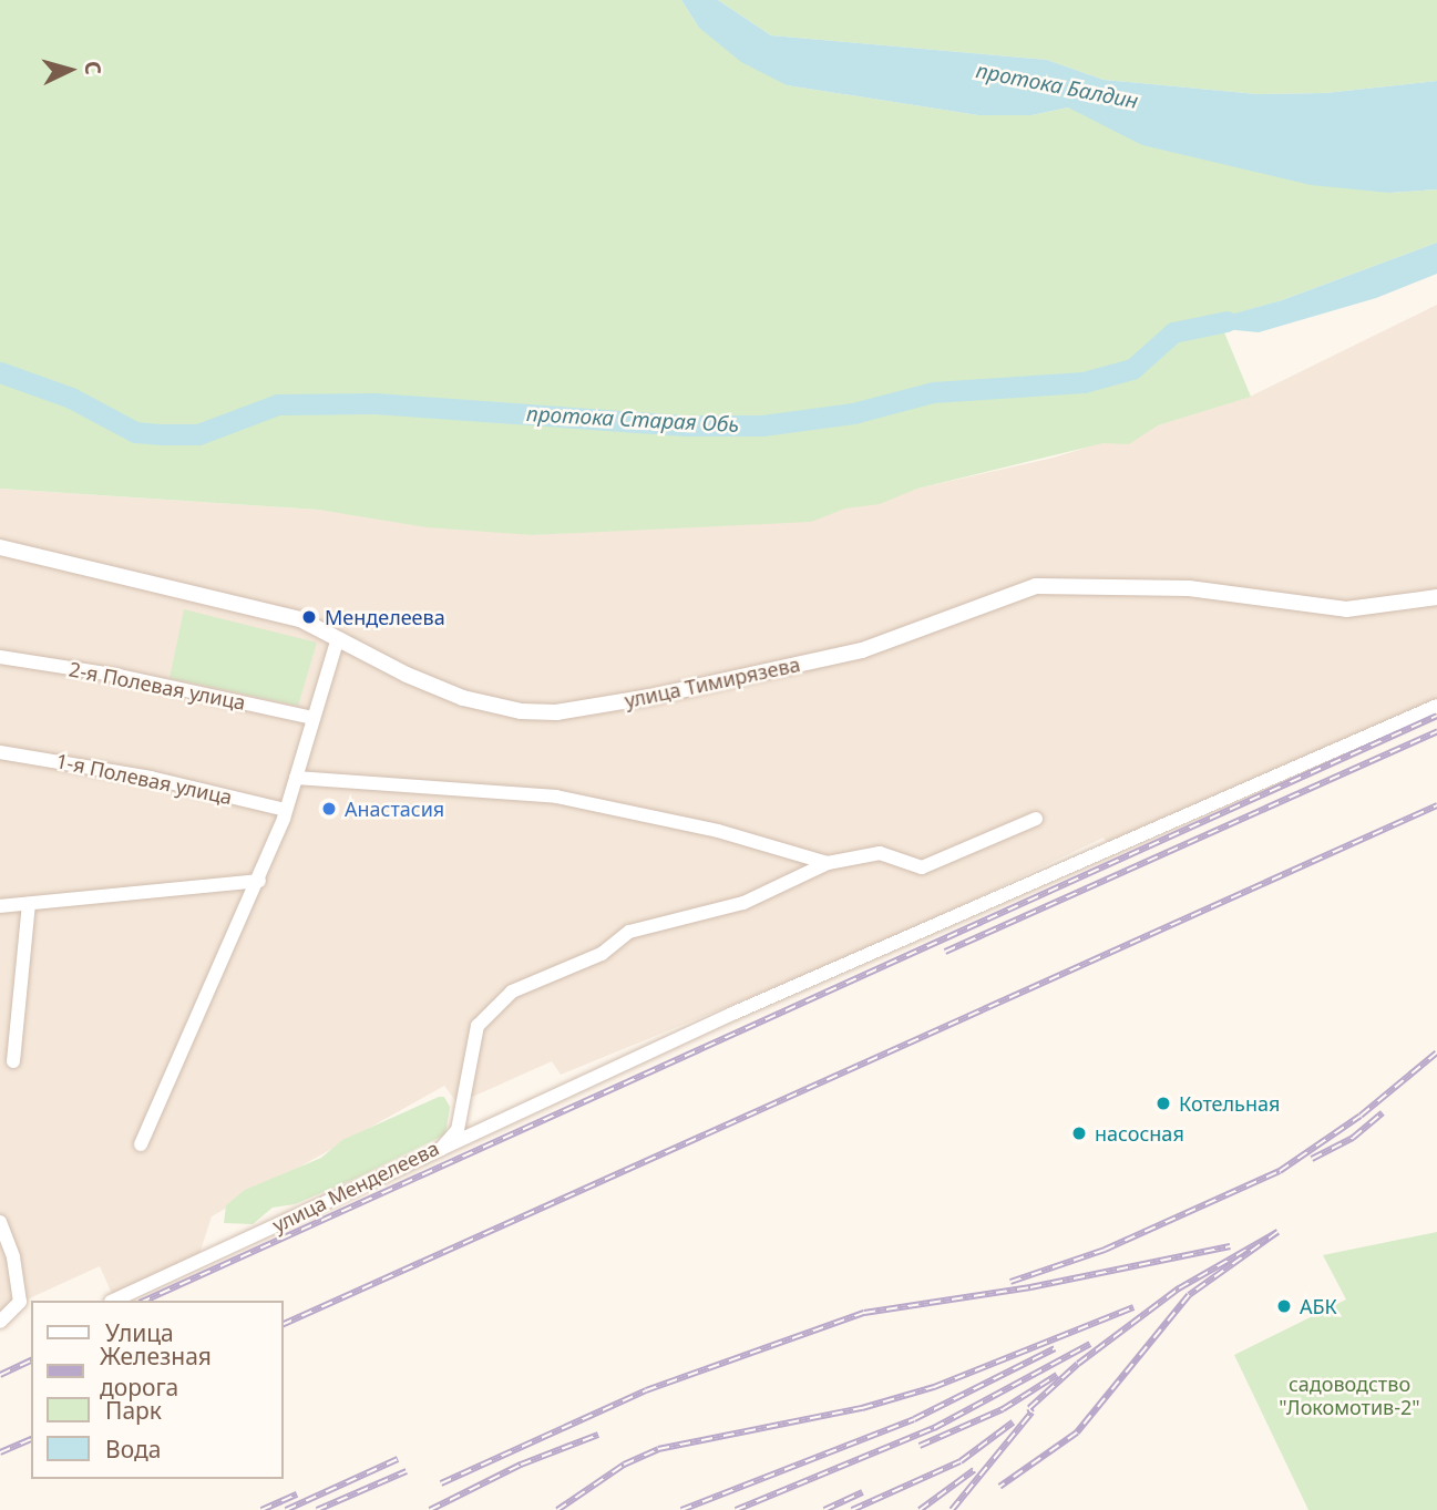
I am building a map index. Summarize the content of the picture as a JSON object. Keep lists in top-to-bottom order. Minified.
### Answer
{"streets":{"street":["улица Тимирязева","2-я Полевая улица","1-я Полевая улица","улица Менделеева"]},"water":["протока Балдин","протока Старая Обь"],"parks":["садоводство \"Локомотив-2\""],"places":["Менделеева","Анастасия","Котельная","насосная","АБК"],"legend":["Улица","Железная дорога","Парк","Вода"],"north":"right"}
